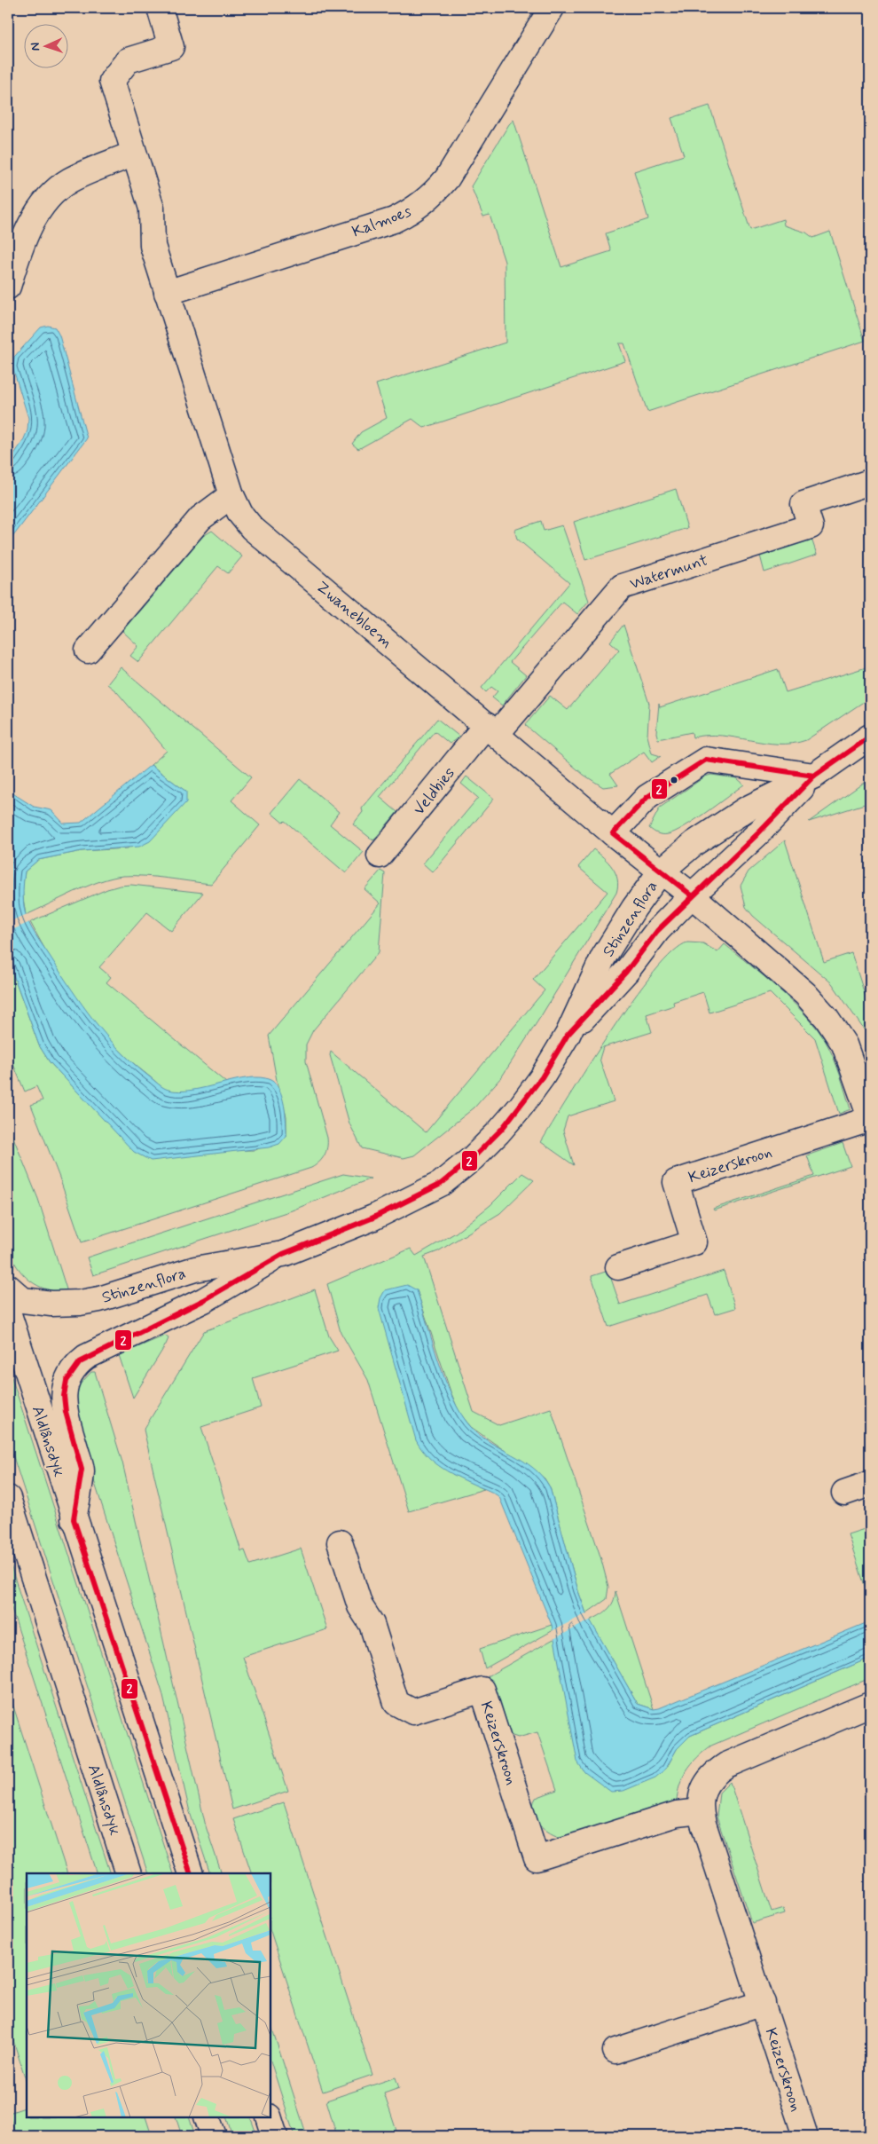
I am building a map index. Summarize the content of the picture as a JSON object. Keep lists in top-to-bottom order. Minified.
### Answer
{"streets":{"street":["Kalmoes","Watermunt","Zwanebloem","Veldbies","Stinzenflora","Keizerskroon","Aldlânsdyk"]},"crossings":[["Kalmoes","Zwanebloem"],["Watermunt","Zwanebloem"],["Watermunt","Veldbies"],["Zwanebloem","Veldbies"],["Zwanebloem","Stinzenflora"],["Zwanebloem","Keizerskroon"],["Stinzenflora","Keizerskroon"],["Stinzenflora","Aldlânsdyk"]],"lines":["transit line 2"],"north":"left"}
